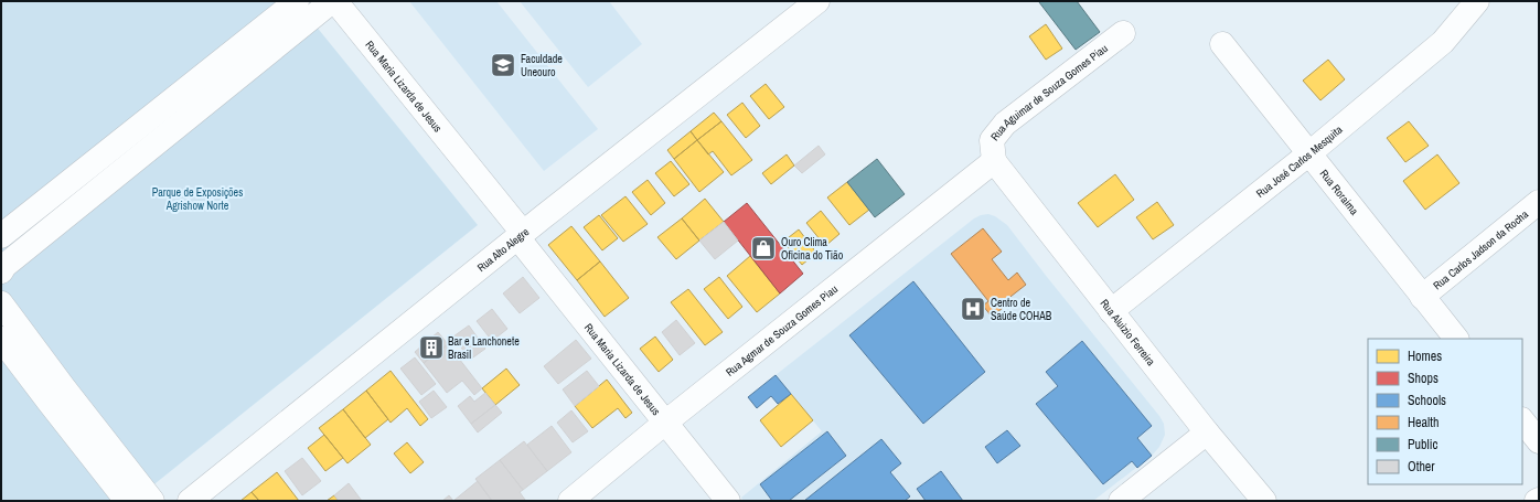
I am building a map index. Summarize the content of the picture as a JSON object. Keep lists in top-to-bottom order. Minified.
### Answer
{"streets":{"street":["Rua Maria Lizarda de Jesus","Rua Aguimar de Souza Gomes Piau","Rua José Carlos Mesquita","Rua Roraima","Rua Alto Alegre","Rua Carlos Jadson da Rocha","Rua Agmar de Souza Gomes Piau","Rua Aluizio Ferreira"]},"crossings":[["Rua Maria Lizarda de Jesus","Rua Alto Alegre"],["Rua Maria Lizarda de Jesus","Rua Agmar de Souza Gomes Piau"],["Rua Aguimar de Souza Gomes Piau","Rua Agmar de Souza Gomes Piau"],["Rua Aguimar de Souza Gomes Piau","Rua Aluizio Ferreira"],["Rua José Carlos Mesquita","Rua Roraima"],["Rua José Carlos Mesquita","Rua Aluizio Ferreira"],["Rua Roraima","Rua Carlos Jadson da Rocha"],["Rua Agmar de Souza Gomes Piau","Rua Aluizio Ferreira"]],"parks":["Parque de Exposições Agrishow Norte"],"places":{"school or university":["Faculdade Uneouro"],"shop":["Ouro Clima Oficina do Tião"],"hospital":["Centro de Saúde COHAB"],"building":["Bar e Lanchonete Brasil"]},"legend":["Homes","Shops","Schools","Health","Public","Other"]}
